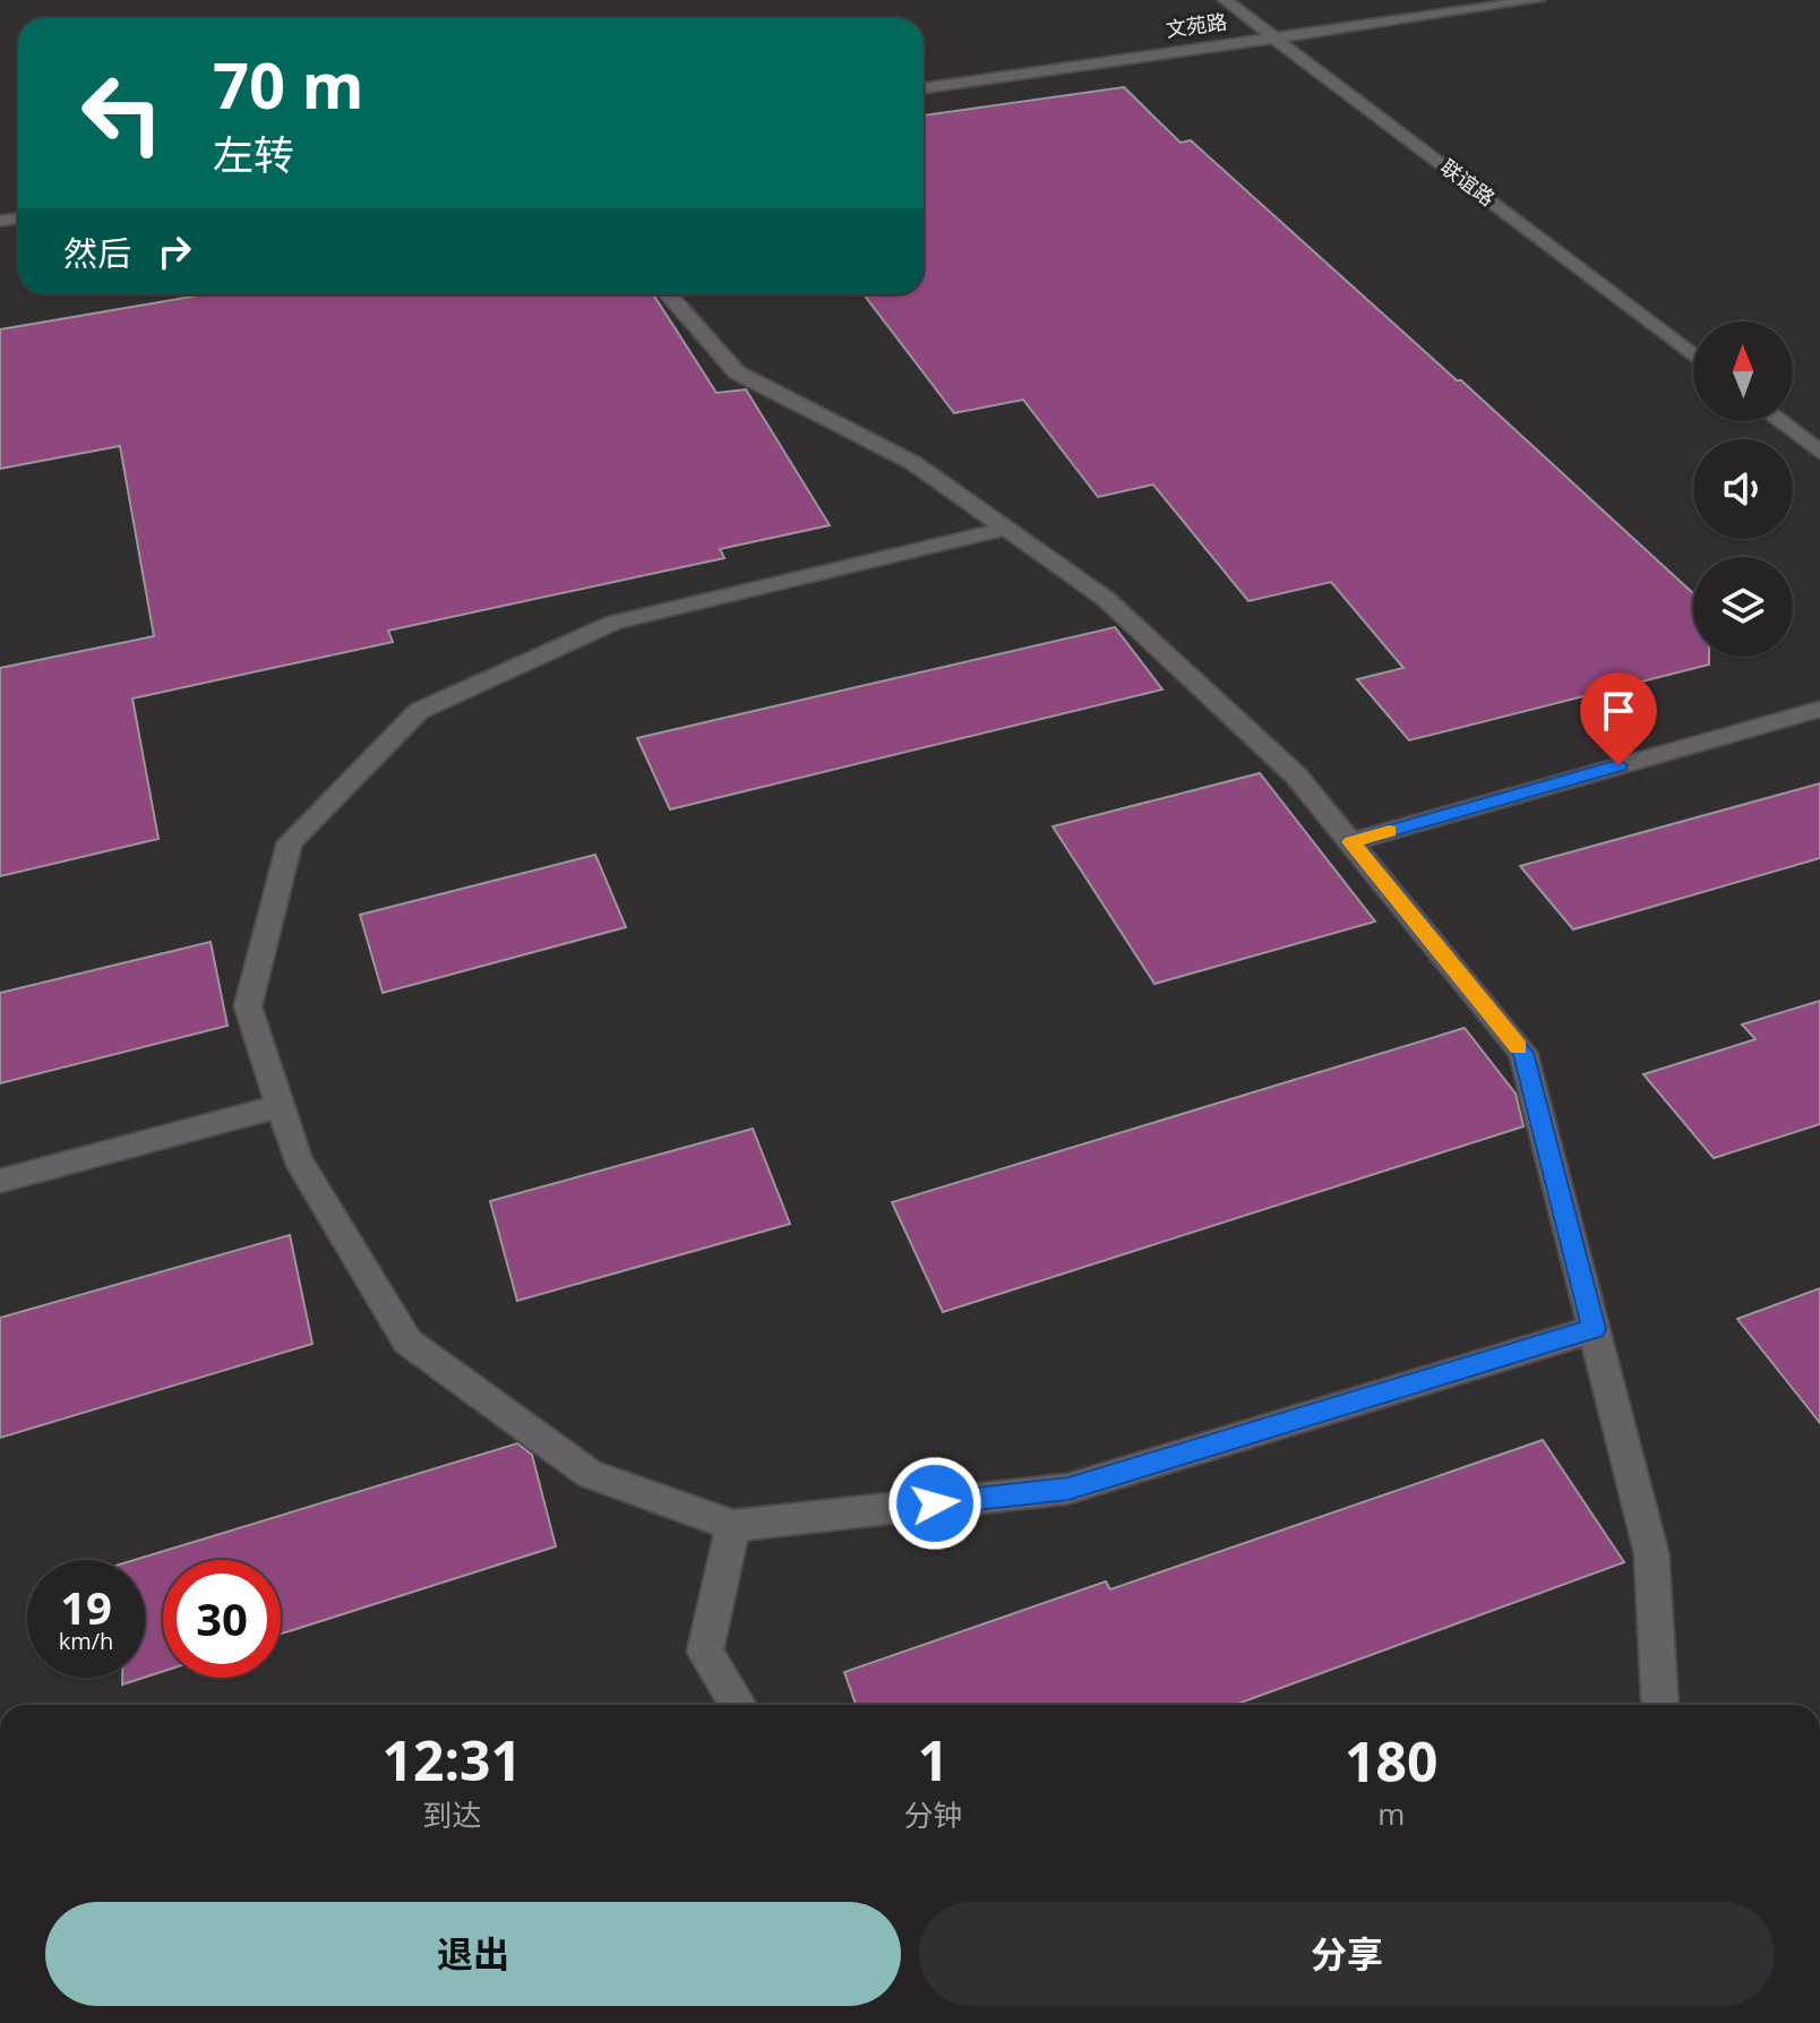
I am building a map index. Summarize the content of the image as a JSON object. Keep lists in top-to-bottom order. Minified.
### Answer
{"streets":{"street":["文苑路","联谊路"]},"crossings":[["文苑路","联谊路"]],"north":"top","page":{"turn":["70 m","左转"],"then":"然后","speed":"19 km/h","limit":"30","eta":["12:31","到达","1","分钟","180","m"],"buttons":["退出","分享"]}}
